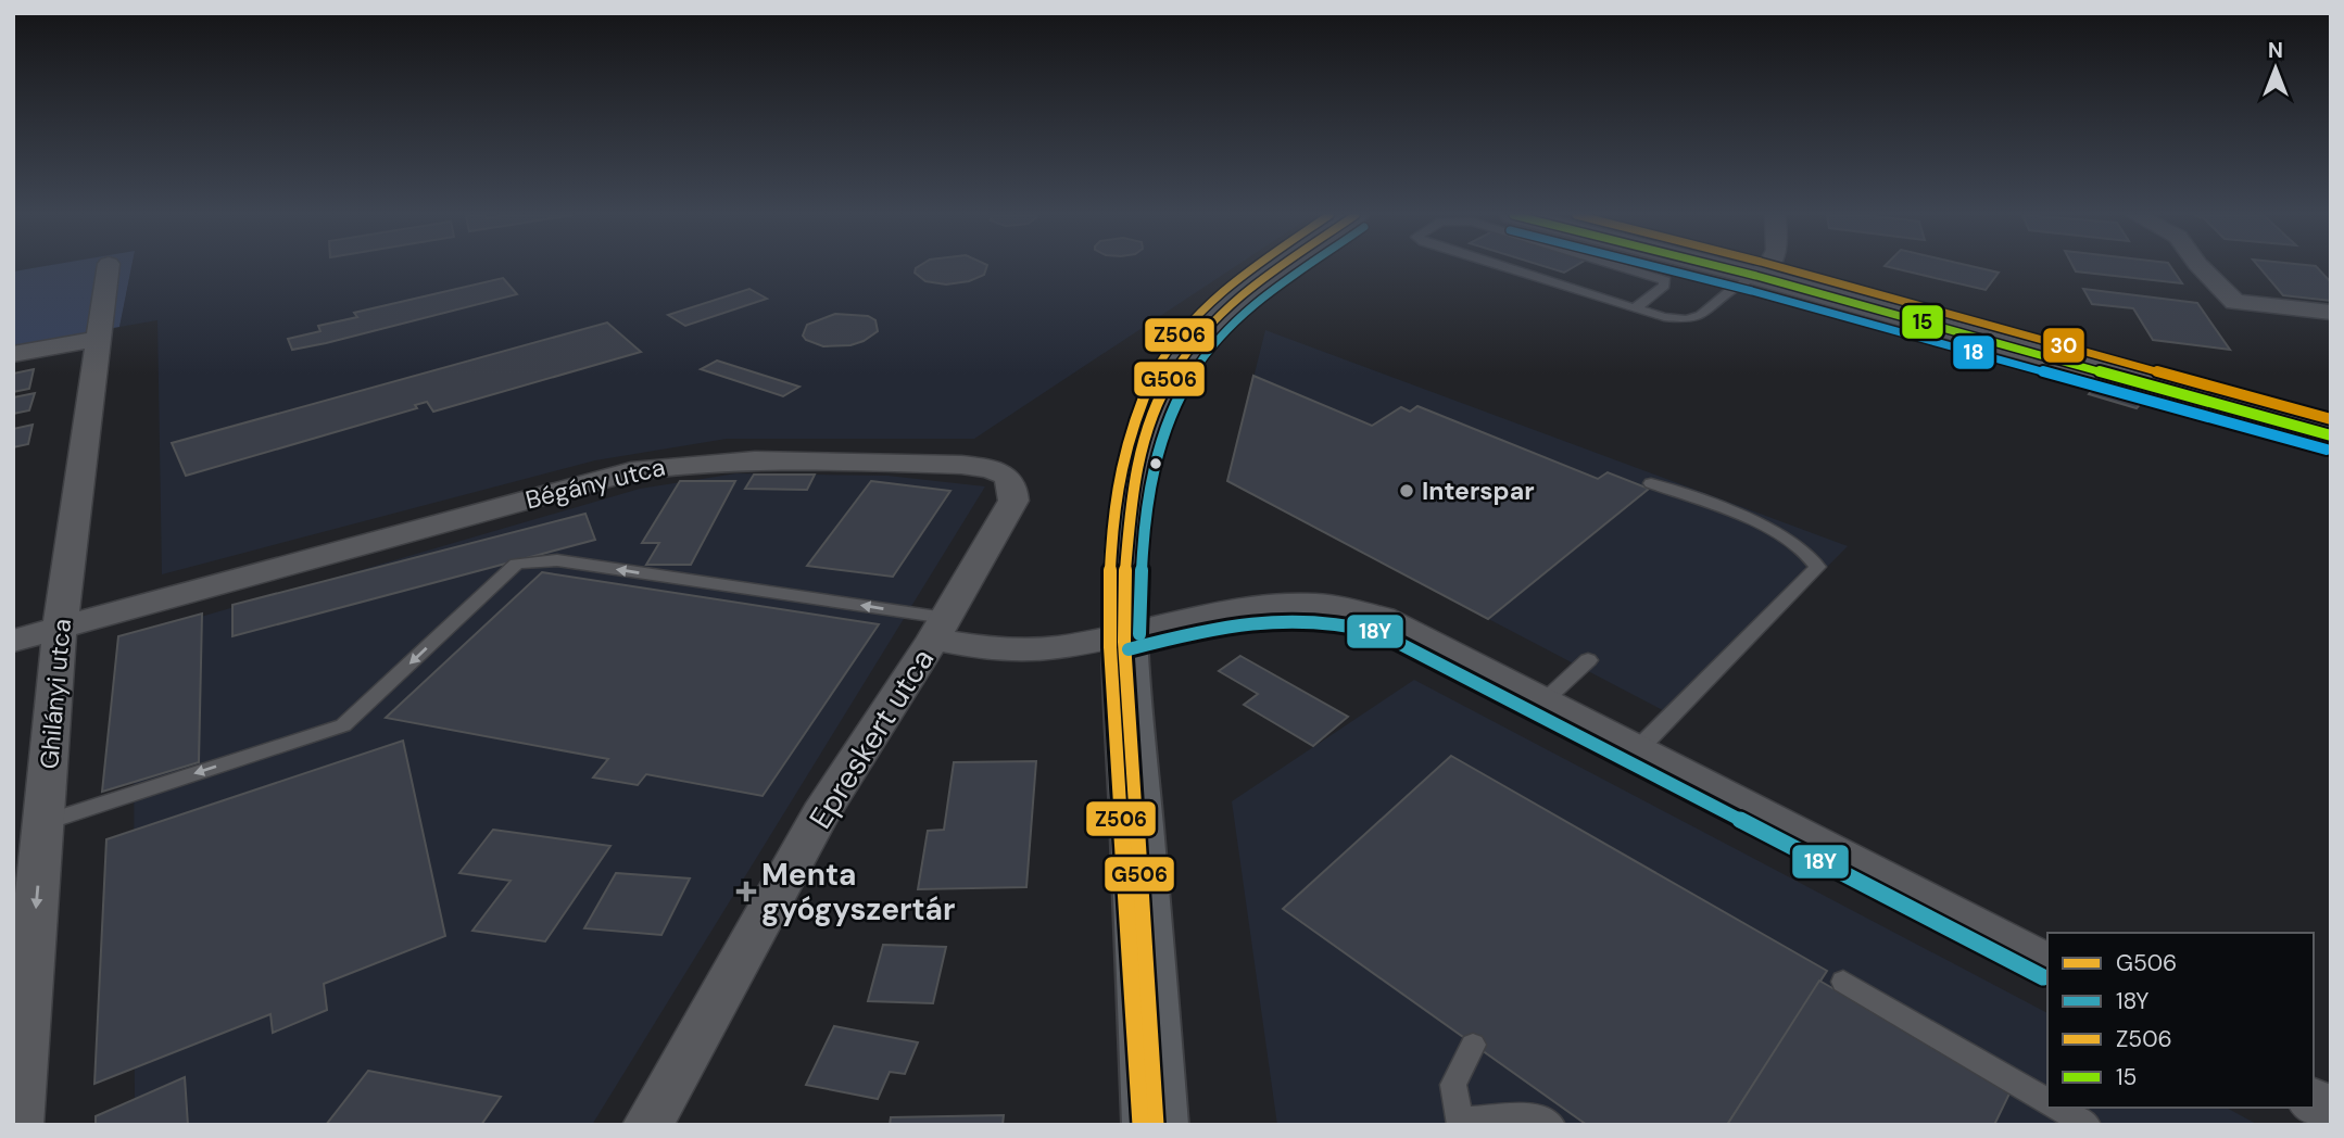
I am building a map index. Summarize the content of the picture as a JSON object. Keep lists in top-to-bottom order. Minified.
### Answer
{"streets":{"street":["Bégány utca","Ghilányi utca","Epreskert utca"]},"crossings":[["Bégány utca","Ghilányi utca"],["Bégány utca","Epreskert utca"]],"one_way":["Ghilányi utca"],"places":{"other":["Interspar"],"health":["Menta gyógyszertár"]},"lines":["transit line G506","transit line 18Y","transit line Z506","transit line 15","transit line 18","transit line 30"],"legend":["G506","18Y","Z506","15"],"north":"top"}
